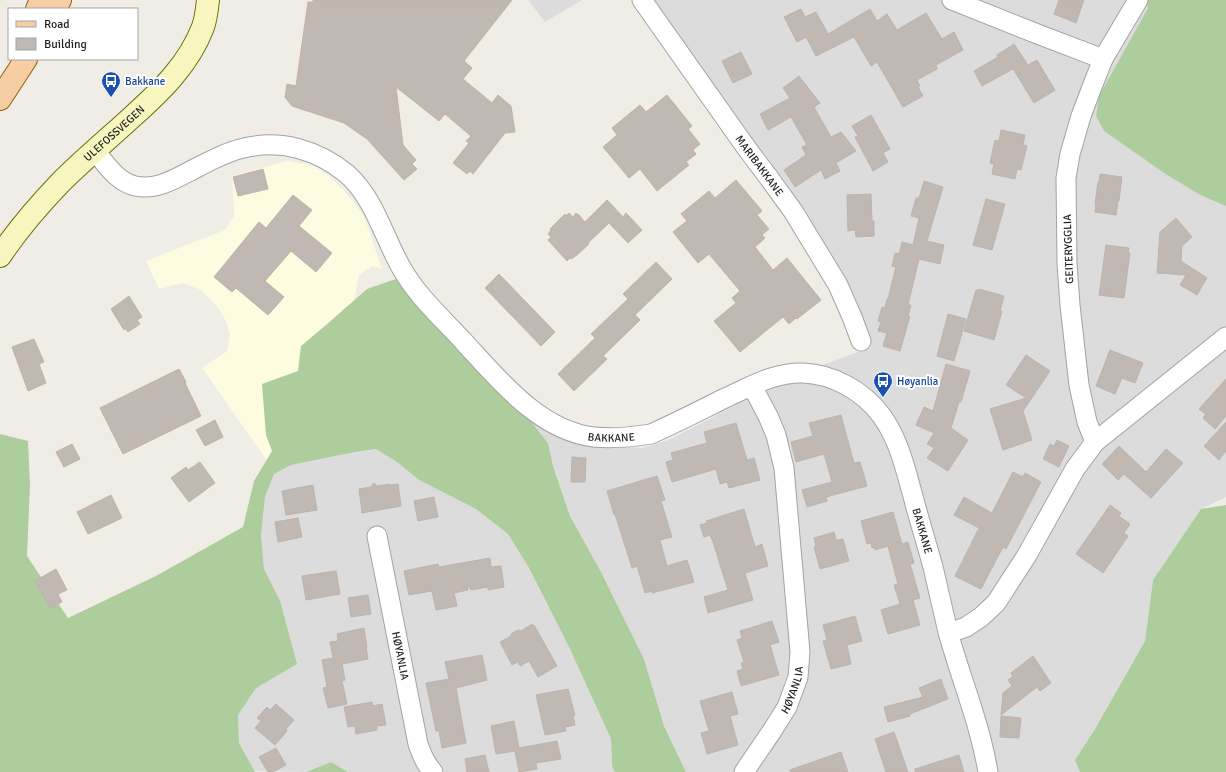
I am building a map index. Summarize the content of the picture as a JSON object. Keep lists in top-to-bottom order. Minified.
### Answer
{"streets":{"street":["ULEFOSSVEGEN","MARIBAKKANE","GEITERYGGLIA","BAKKANE","HØYANLIA"]},"crossings":[["ULEFOSSVEGEN","BAKKANE"],["BAKKANE","HØYANLIA"]],"places":{"bus stop":["Bakkane","Høyanlia"]},"legend":["Road","Building"]}
